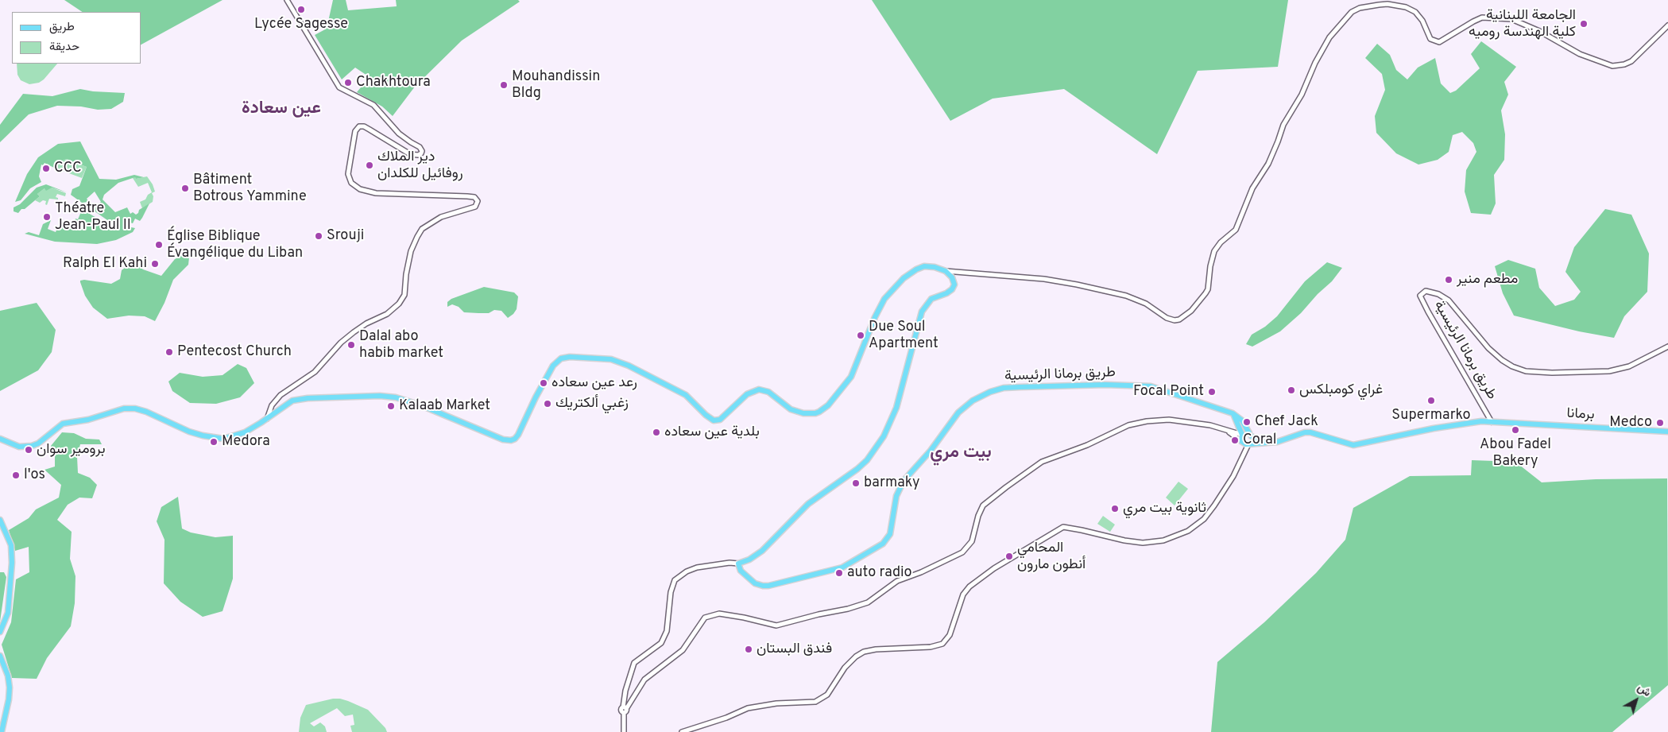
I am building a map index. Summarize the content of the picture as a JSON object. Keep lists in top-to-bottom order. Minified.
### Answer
{"streets":{"main road":["طريق برمانا الرئيسية","برمانا"]},"crossings":[["طريق برمانا الرئيسية","برمانا"]],"districts":["عين سعادة","بيت مري"],"places":["Lycée Sagesse","الجامعة اللبنانية كلية الهندسة روميه","Chakhtoura","Mouhandissin Bldg","دير الملاك روفائيل للكلدان","CCC","Bâtiment Botrous Yammine","Théatre Jean-Paul II","Srouji","Église Biblique Évangélique du Liban","Ralph El Kahi","مطعم منير","Due Soul Apartment","Dalal abo habib market","Pentecost Church","رعد عين سعاده","غراي كومبلكس","Focal Point","Supermarko","زغبي ألكتريك","Kalaab Market","Chef Jack","Medco","Abou Fadel Bakery","بلدية عين سعاده","Coral","Medora","برومير سوان","l'os","barmaky","ثانوية بيت مري","المحامي أنطون مارون","auto radio","فندق البستان"],"legend":["طريق","حديقة"],"north":"top right"}
